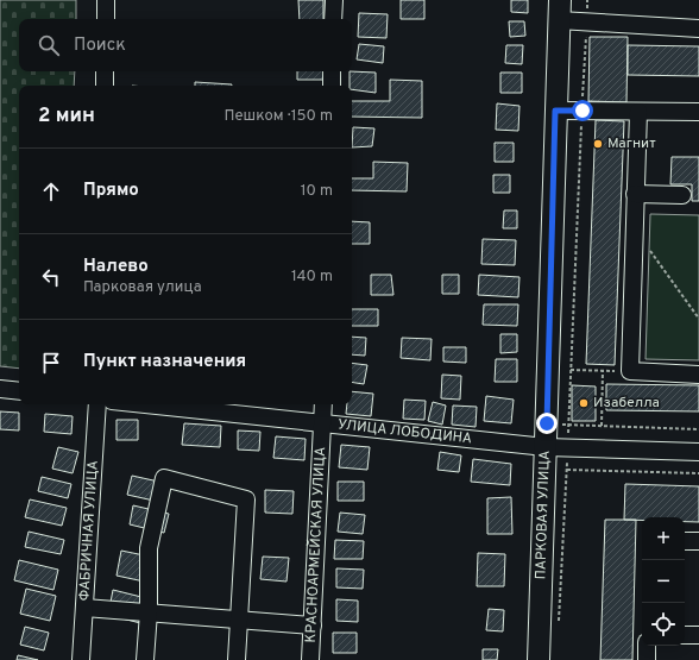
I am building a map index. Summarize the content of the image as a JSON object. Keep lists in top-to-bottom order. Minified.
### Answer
{"streets":{"main road":["ПАРКОВАЯ УЛИЦА"],"street":["УЛИЦА ЛОБОДИНА","ФАБРИЧНАЯ УЛИЦА","КРАСНОАРМЕЙСКАЯ УЛИЦА"]},"crossings":[["УЛИЦА ЛОБОДИНА","ПАРКОВАЯ УЛИЦА"],["УЛИЦА ЛОБОДИНА","КРАСНОАРМЕЙСКАЯ УЛИЦА"]],"places":["Магнит","Изабелла"],"page":{"search":"Поиск","heading":["2 мин","Пешком · 150 m"],"list":[["Прямо","10 m"],["Налево","Парковая улица","140 m"],"Пункт назначения"],"map_buttons":["+","−"]}}
